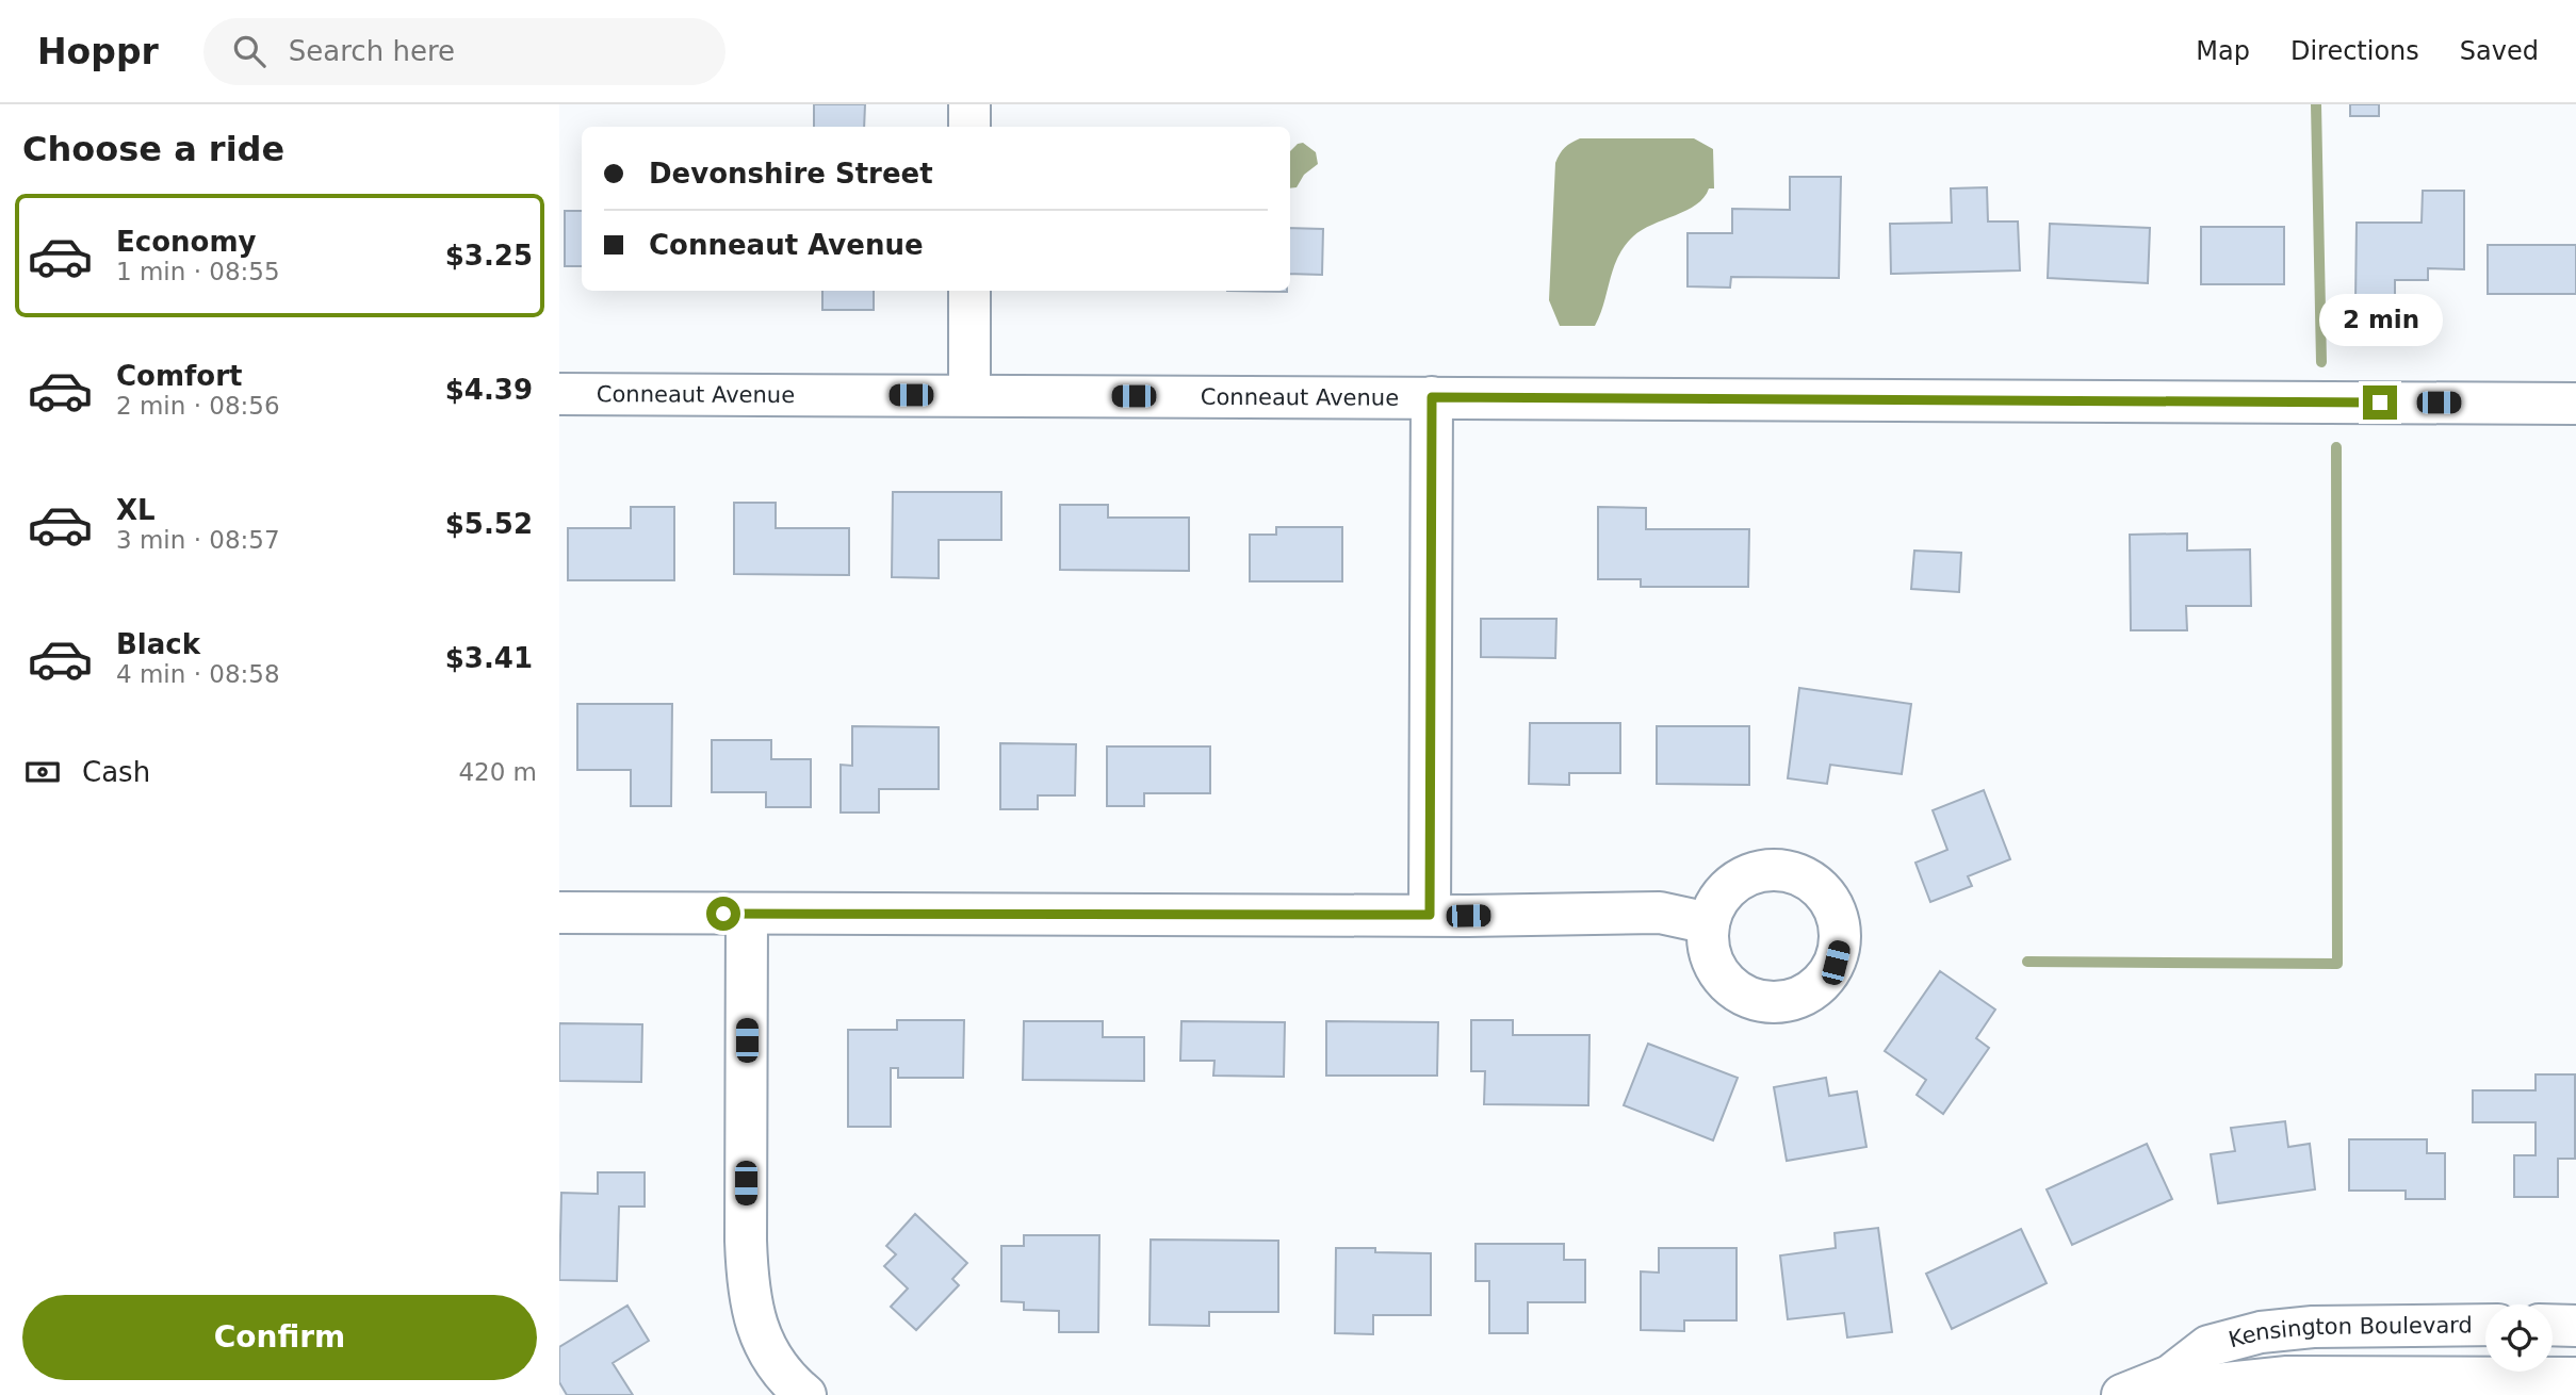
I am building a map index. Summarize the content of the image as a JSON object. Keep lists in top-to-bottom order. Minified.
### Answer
{"streets":{"street":["Conneaut Avenue","Kensington Boulevard"]},"page":{"header":"Hoppr","search":"Search here","nav":["Map","Directions","Saved"],"heading":"Choose a ride","banner":["Devonshire Street","Conneaut Avenue"],"list":[{"name":"Economy","note":"1 min · 08:55","value":"$3.25"},{"name":"Comfort","note":"2 min · 08:56","value":"$4.39"},{"name":"XL","note":"3 min · 08:57","value":"$5.52"},{"name":"Black","note":"4 min · 08:58","value":"$3.41"}],"bubble":"2 min","pay":["Cash","420 m"],"buttons":"Confirm"}}
